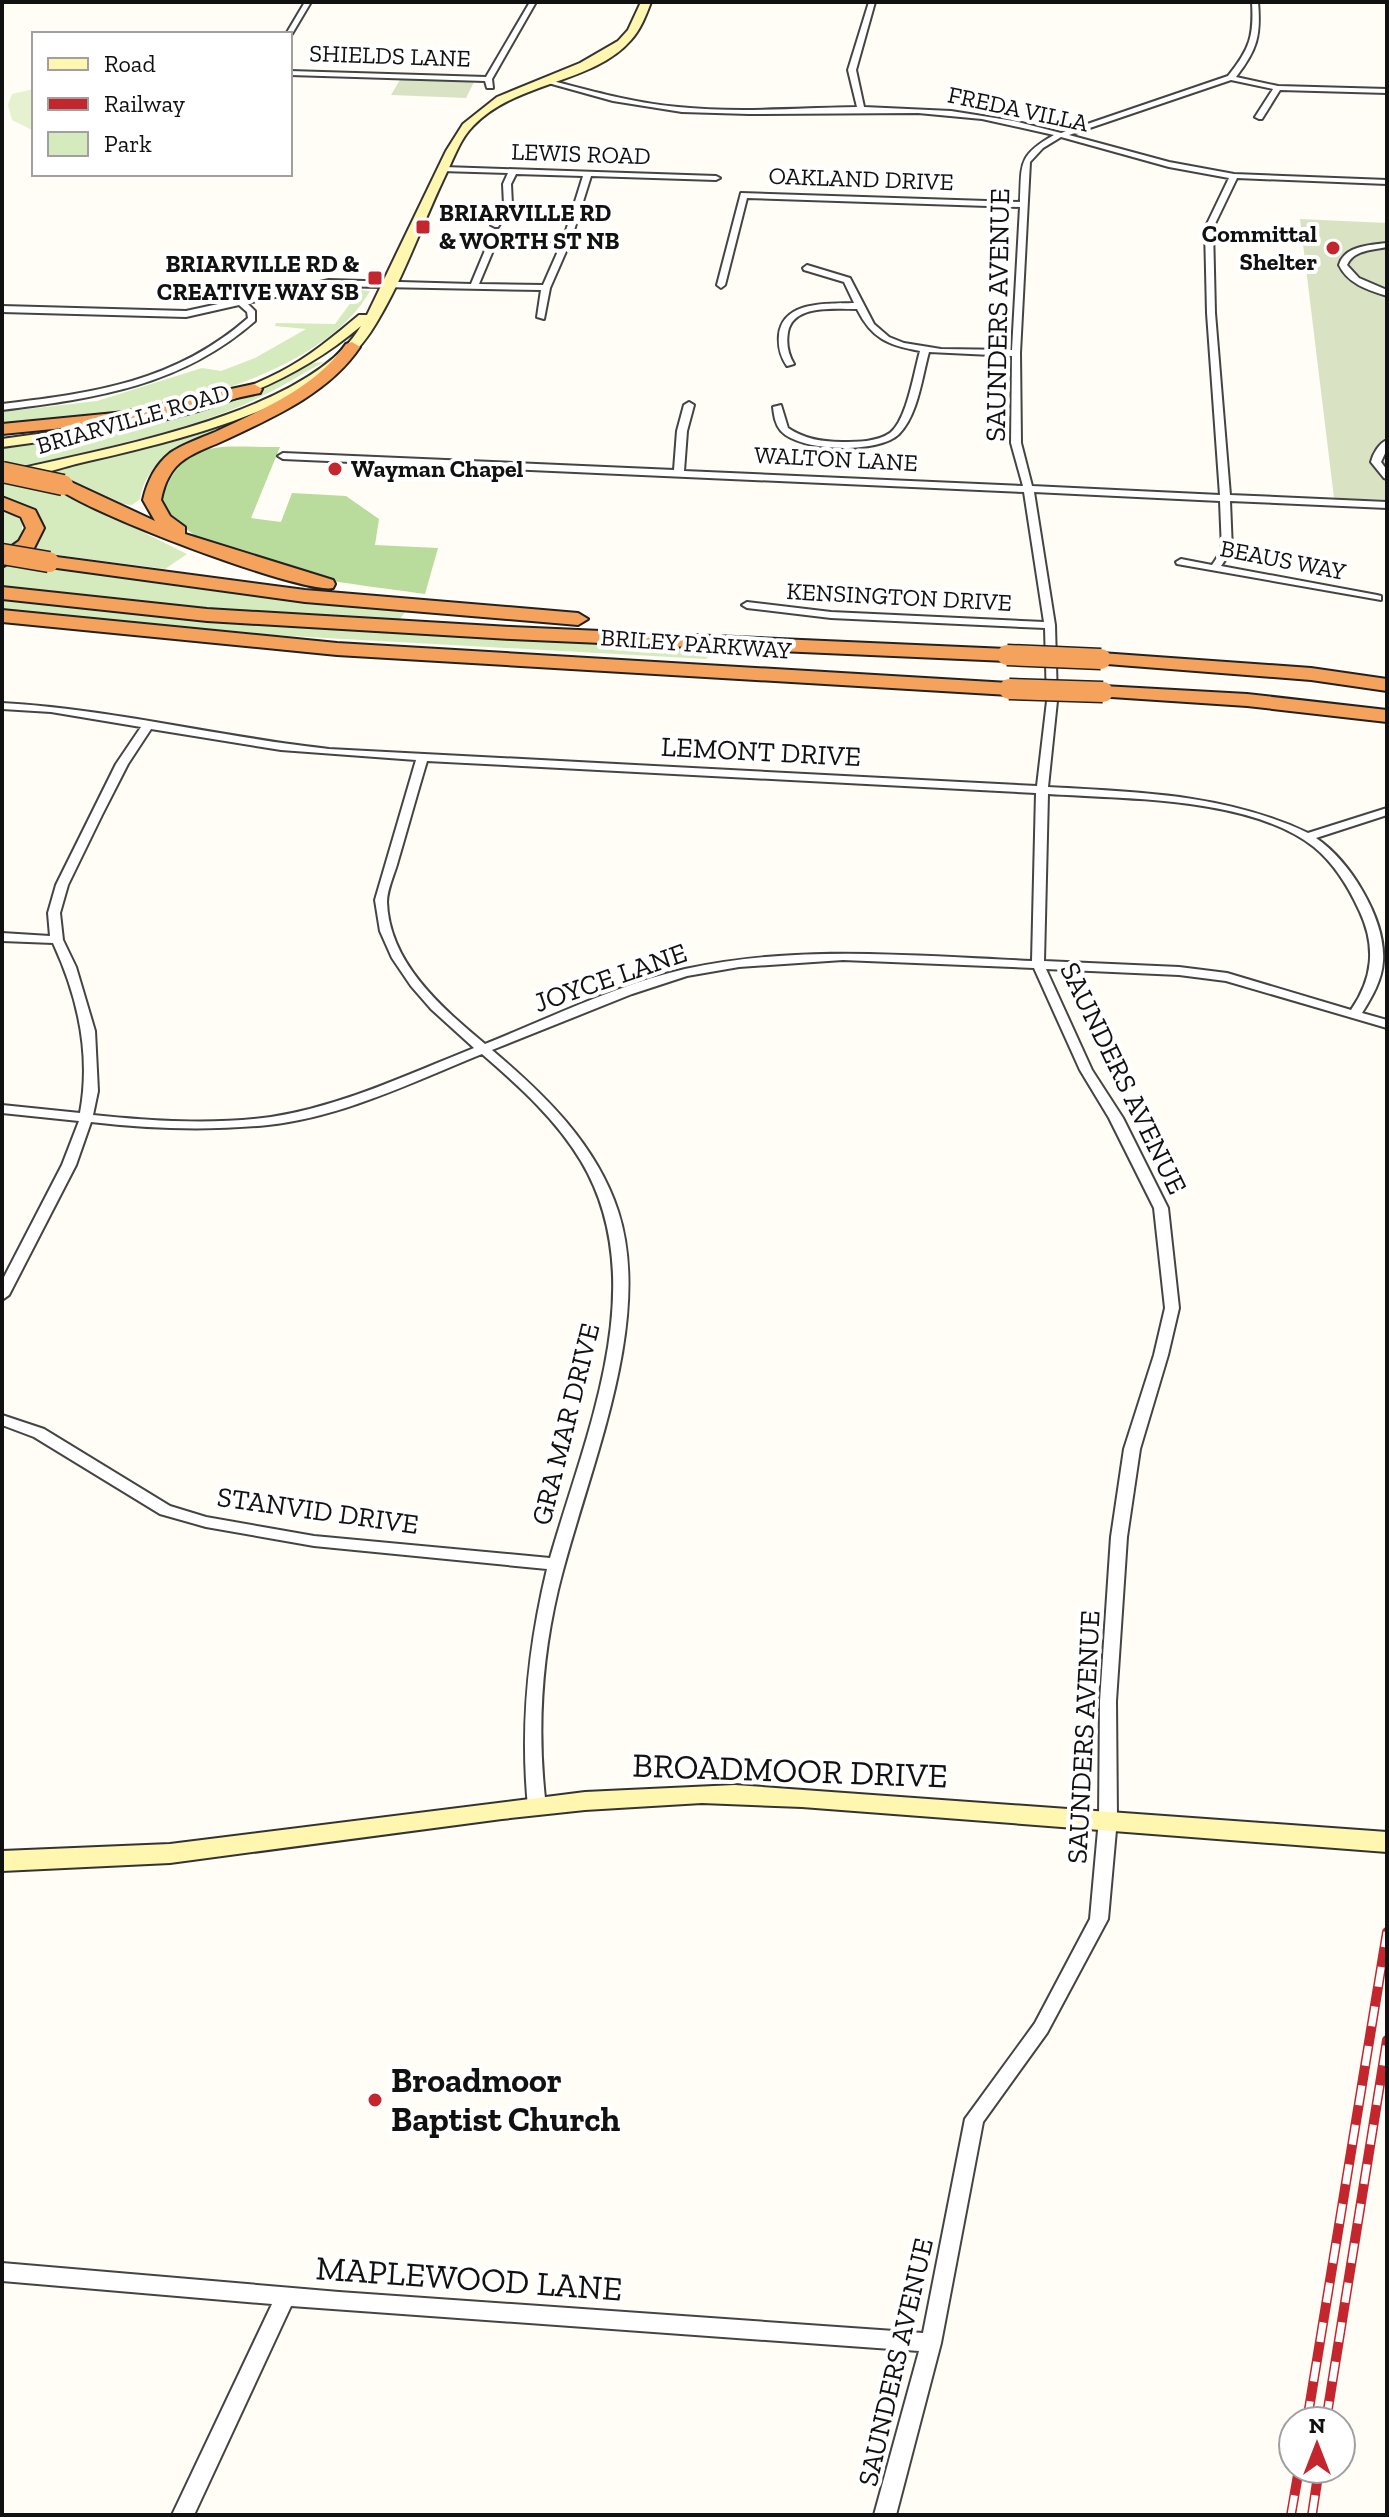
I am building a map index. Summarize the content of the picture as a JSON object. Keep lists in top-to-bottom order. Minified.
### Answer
{"streets":{"highway":["BRILEY PARKWAY"],"main road":["BRIARVILLE ROAD","BROADMOOR DRIVE"],"street":["SHIELDS LANE","FREDA VILLA","LEWIS ROAD","OAKLAND DRIVE","SAUNDERS AVENUE","WALTON LANE","BEAUS WAY","KENSINGTON DRIVE","LEMONT DRIVE","JOYCE LANE","GRA MAR DRIVE","STANVID DRIVE","MAPLEWOOD LANE"]},"crossings":[["FREDA VILLA","SAUNDERS AVENUE"],["FREDA VILLA","BRIARVILLE ROAD"],["LEWIS ROAD","BRIARVILLE ROAD"],["OAKLAND DRIVE","SAUNDERS AVENUE"],["SAUNDERS AVENUE","WALTON LANE"],["SAUNDERS AVENUE","KENSINGTON DRIVE"],["SAUNDERS AVENUE","LEMONT DRIVE"],["SAUNDERS AVENUE","JOYCE LANE"],["SAUNDERS AVENUE","BROADMOOR DRIVE"],["SAUNDERS AVENUE","MAPLEWOOD LANE"],["LEMONT DRIVE","JOYCE LANE"],["LEMONT DRIVE","GRA MAR DRIVE"],["JOYCE LANE","GRA MAR DRIVE"],["GRA MAR DRIVE","STANVID DRIVE"],["GRA MAR DRIVE","BROADMOOR DRIVE"]],"places":{"transit":["BRIARVILLE RD & WORTH ST NB","BRIARVILLE RD & CREATIVE WAY SB"],"other":["Committal Shelter","Wayman Chapel","Broadmoor Baptist Church"]},"legend":["Road","Railway","Park"],"north":"top"}
